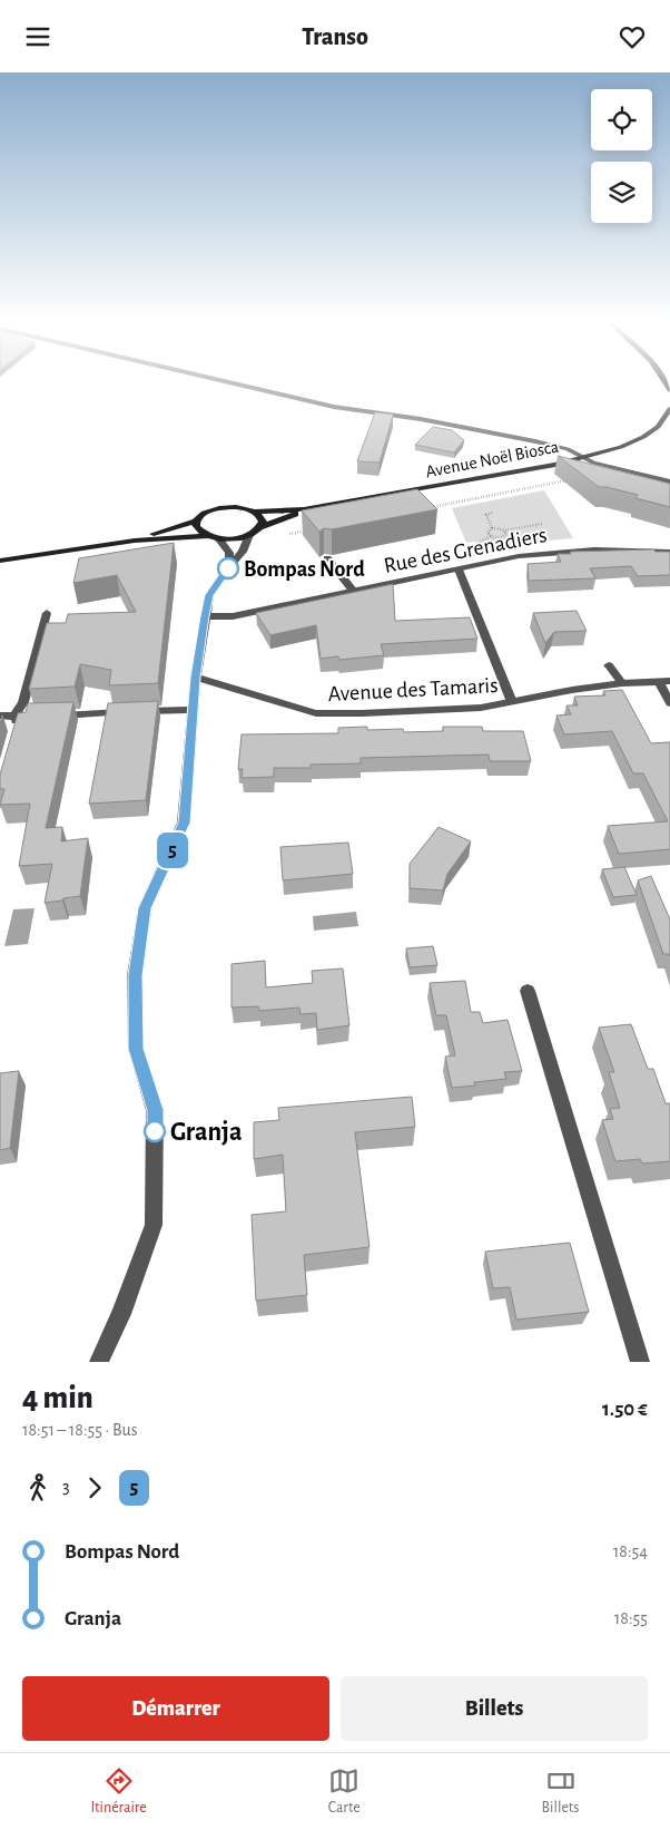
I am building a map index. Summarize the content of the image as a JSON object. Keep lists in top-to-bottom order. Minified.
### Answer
{"streets":{"main road":["Avenue Noël Biosca"],"street":["Rue des Grenadiers","Avenue des Tamaris"]},"places":["Bompas Nord","Granja"],"lines":["bus line 5"],"page":{"header":"Transo","on_map":"5","heading":["4 min","18:51 – 18:55 · Bus","1.50 €"],"legs":["3","5"],"list":[{"name":"Bompas Nord","value":"18:54"},{"name":"Granja","value":"18:55"}],"buttons":["Démarrer","Billets"],"tabs":["Itinéraire","Carte","Billets"]}}
